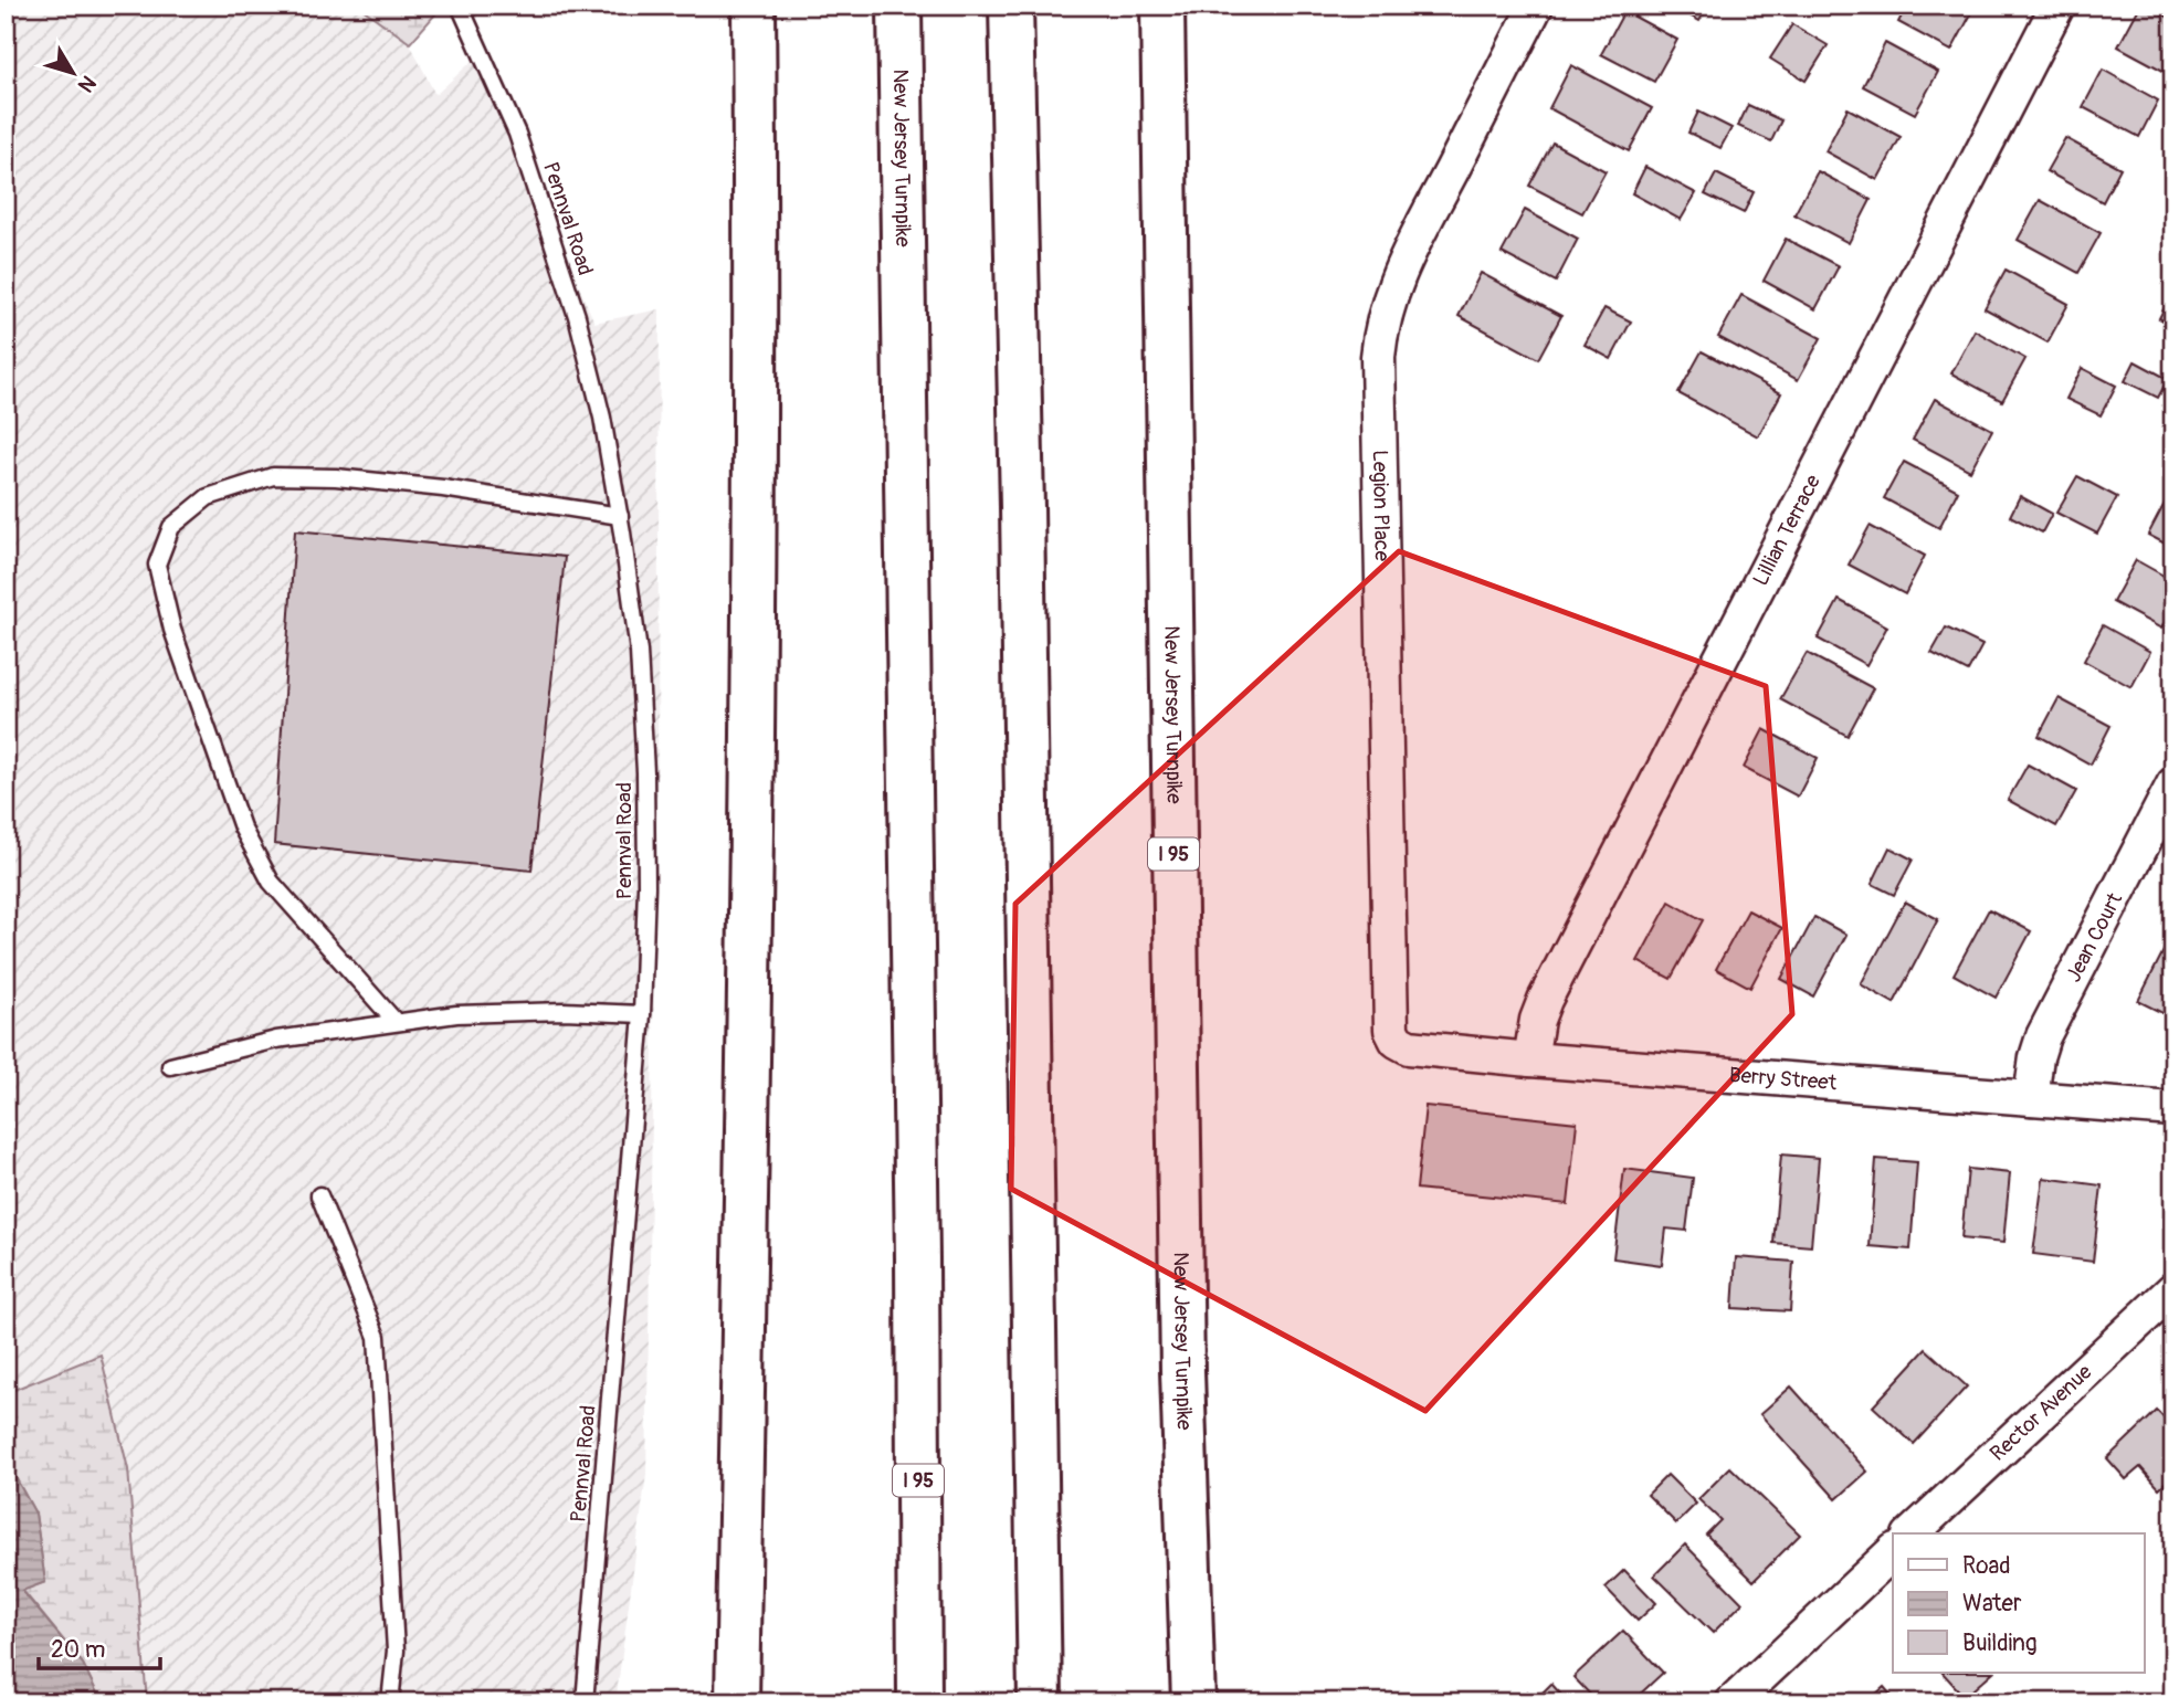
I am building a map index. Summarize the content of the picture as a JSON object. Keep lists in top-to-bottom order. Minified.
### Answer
{"streets":{"highway":["New Jersey Turnpike","I 95"],"street":["Legion Place","Lillian Terrace","Jean Court","Berry Street","Rector Avenue"],"lane":["Pennval Road"]},"crossings":[["Legion Place","Berry Street"],["Lillian Terrace","Berry Street"],["Jean Court","Berry Street"]],"legend":["Road","Water","Building"],"scale_bar":"20 m","north":"bottom right"}
